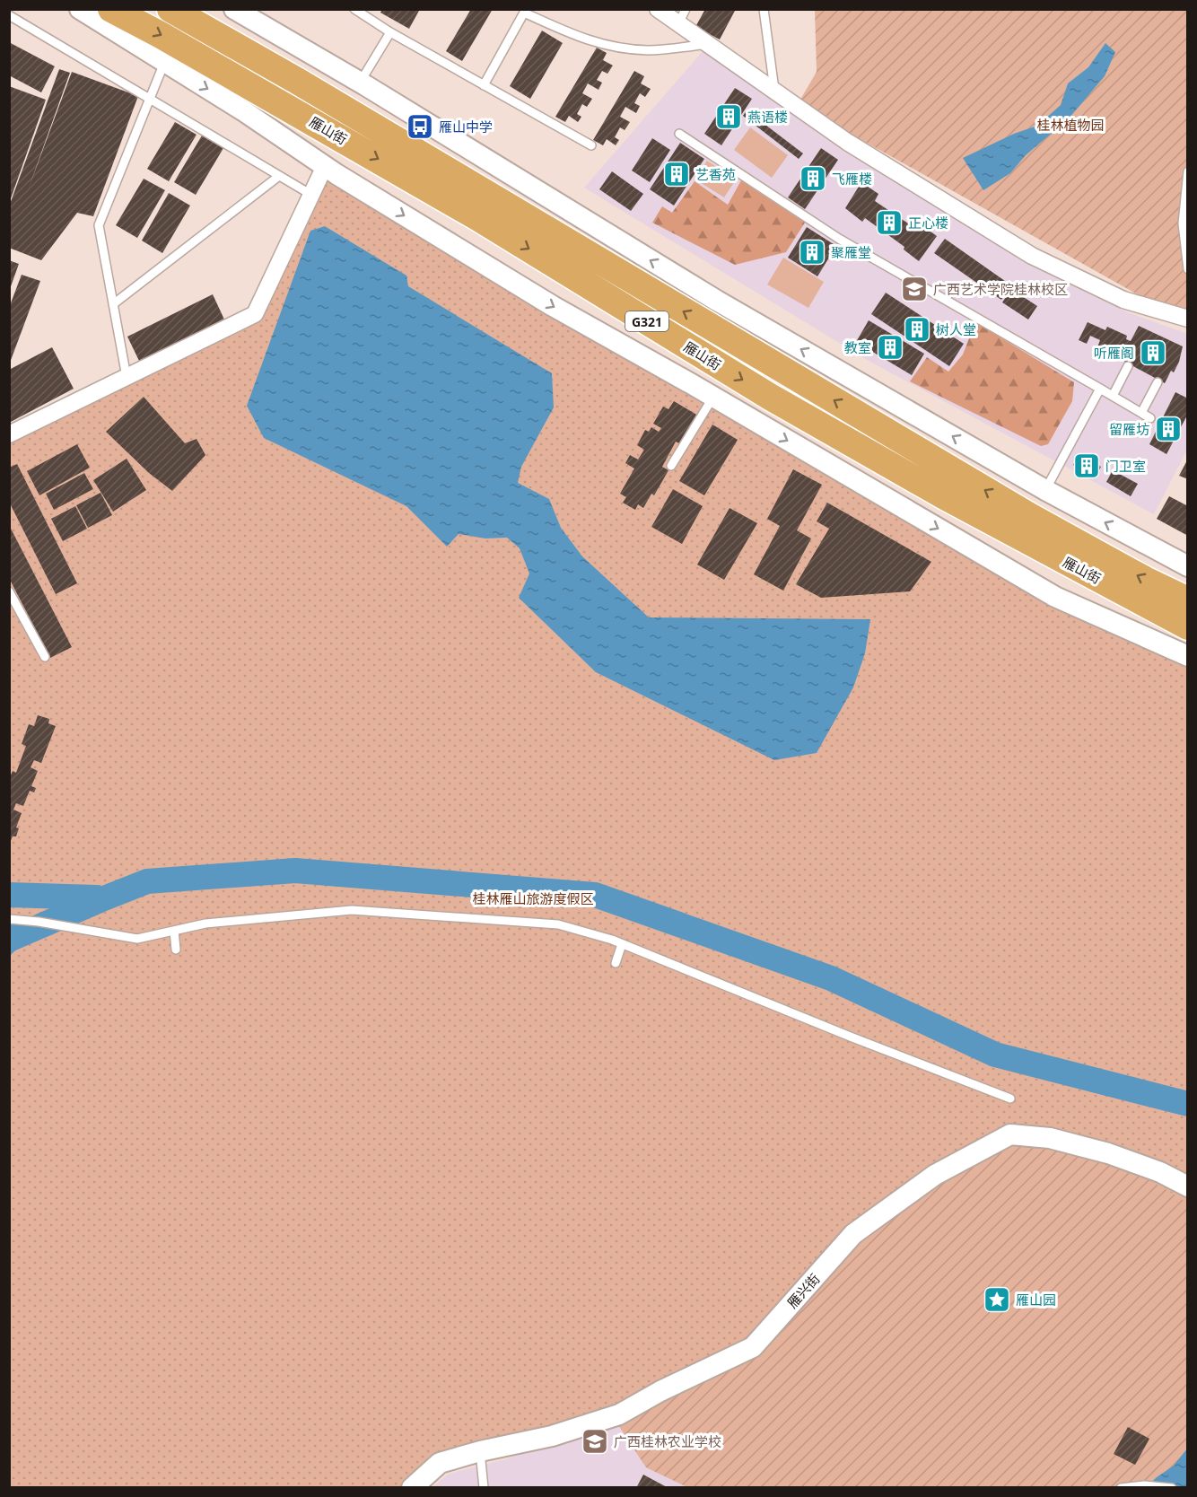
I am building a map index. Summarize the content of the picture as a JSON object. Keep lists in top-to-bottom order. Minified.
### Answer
{"streets":{"highway":["雁山街","G321"],"street":["雁兴街"]},"parks":["桂林植物园","桂林雁山旅游度假区"],"places":{"building":["燕语楼","艺香苑","飞雁楼","正心楼","聚雁堂","树人堂","教室","听雁阁","留雁坊","门卫室"],"bus stop":["雁山中学"],"school or university":["广西艺术学院桂林校区","广西桂林农业学校"],"place":["雁山园"]}}
